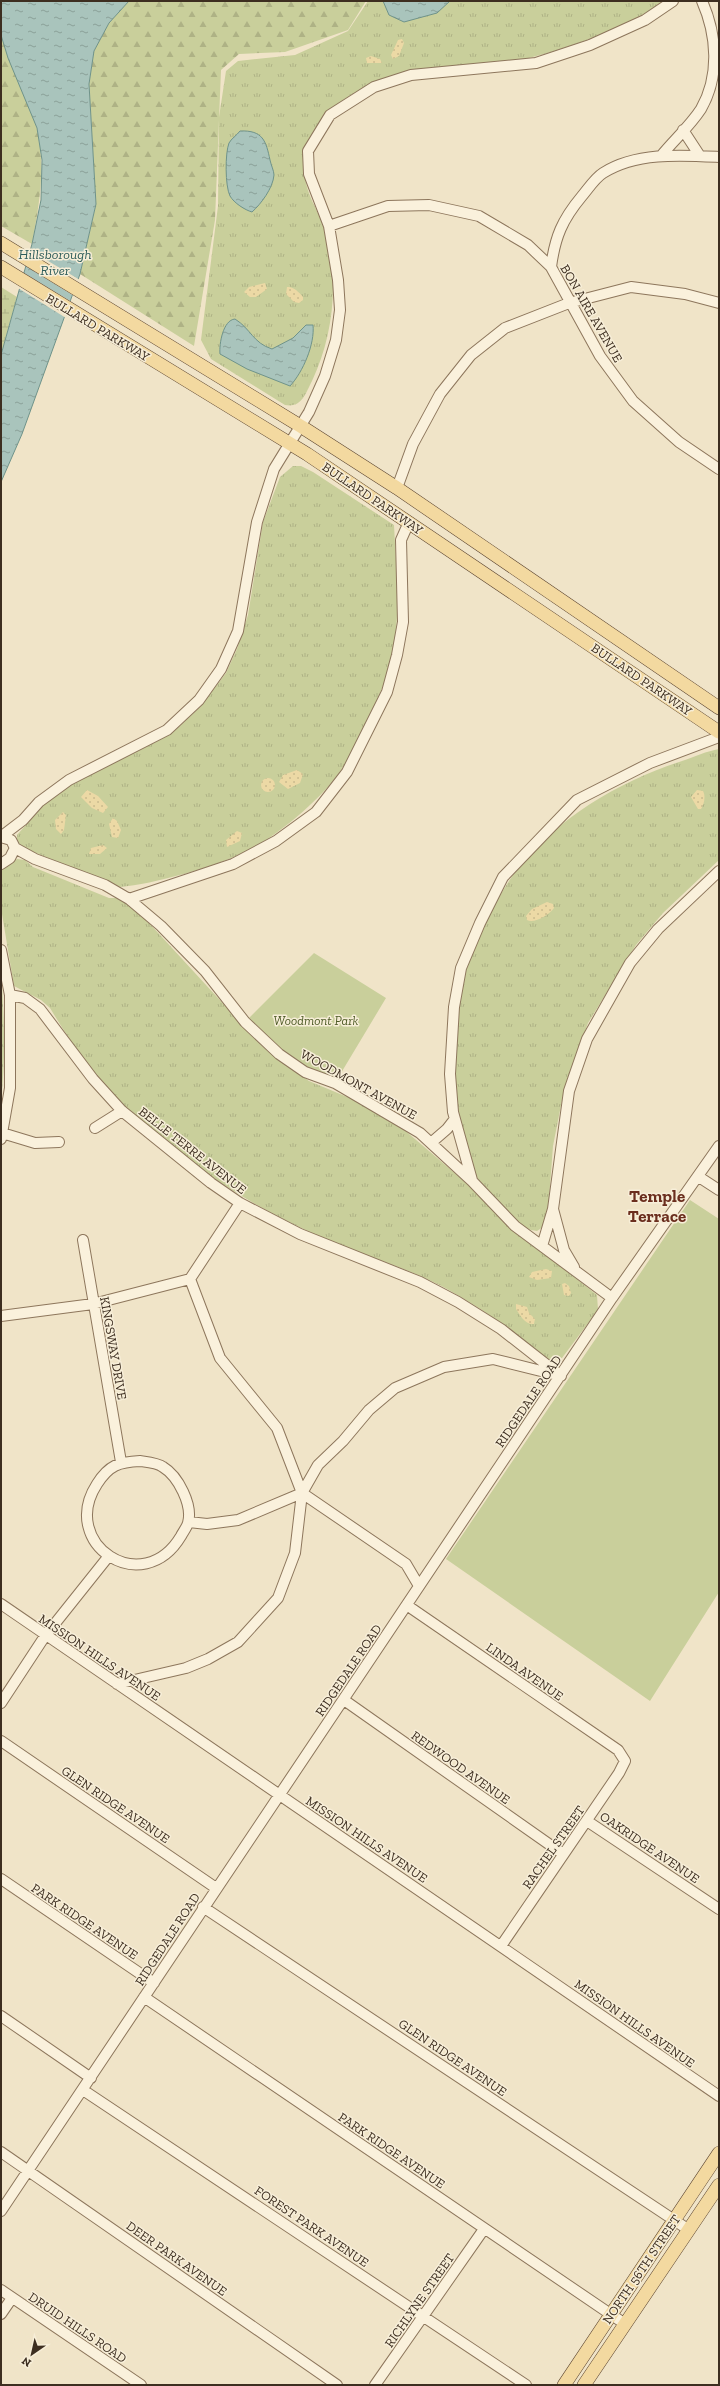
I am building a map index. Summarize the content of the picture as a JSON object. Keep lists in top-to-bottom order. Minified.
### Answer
{"streets":{"main road":["BULLARD PARKWAY","NORTH 56TH STREET"],"street":["BON AIRE AVENUE","WOODMONT AVENUE","BELLE TERRE AVENUE","KINGSWAY DRIVE","RIDGEDALE ROAD","MISSION HILLS AVENUE","LINDA AVENUE","REDWOOD AVENUE","GLEN RIDGE AVENUE","RACHEL STREET","OAKRIDGE AVENUE","PARK RIDGE AVENUE","FOREST PARK AVENUE","DEER PARK AVENUE","RICHLYNE STREET","DRUID HILLS ROAD"]},"crossings":[["WOODMONT AVENUE","RIDGEDALE ROAD"],["BELLE TERRE AVENUE","RIDGEDALE ROAD"],["RIDGEDALE ROAD","MISSION HILLS AVENUE"],["RIDGEDALE ROAD","LINDA AVENUE"],["RIDGEDALE ROAD","REDWOOD AVENUE"],["RIDGEDALE ROAD","GLEN RIDGE AVENUE"],["RIDGEDALE ROAD","PARK RIDGE AVENUE"],["RIDGEDALE ROAD","FOREST PARK AVENUE"],["RIDGEDALE ROAD","DEER PARK AVENUE"],["MISSION HILLS AVENUE","RACHEL STREET"],["LINDA AVENUE","RACHEL STREET"],["REDWOOD AVENUE","RACHEL STREET"],["GLEN RIDGE AVENUE","NORTH 56TH STREET"],["RACHEL STREET","OAKRIDGE AVENUE"],["PARK RIDGE AVENUE","NORTH 56TH STREET"],["PARK RIDGE AVENUE","RICHLYNE STREET"],["FOREST PARK AVENUE","RICHLYNE STREET"]],"districts":["Temple Terrace"],"water":["Hillsborough River"],"parks":["Woodmont Park"],"north":"bottom left"}
